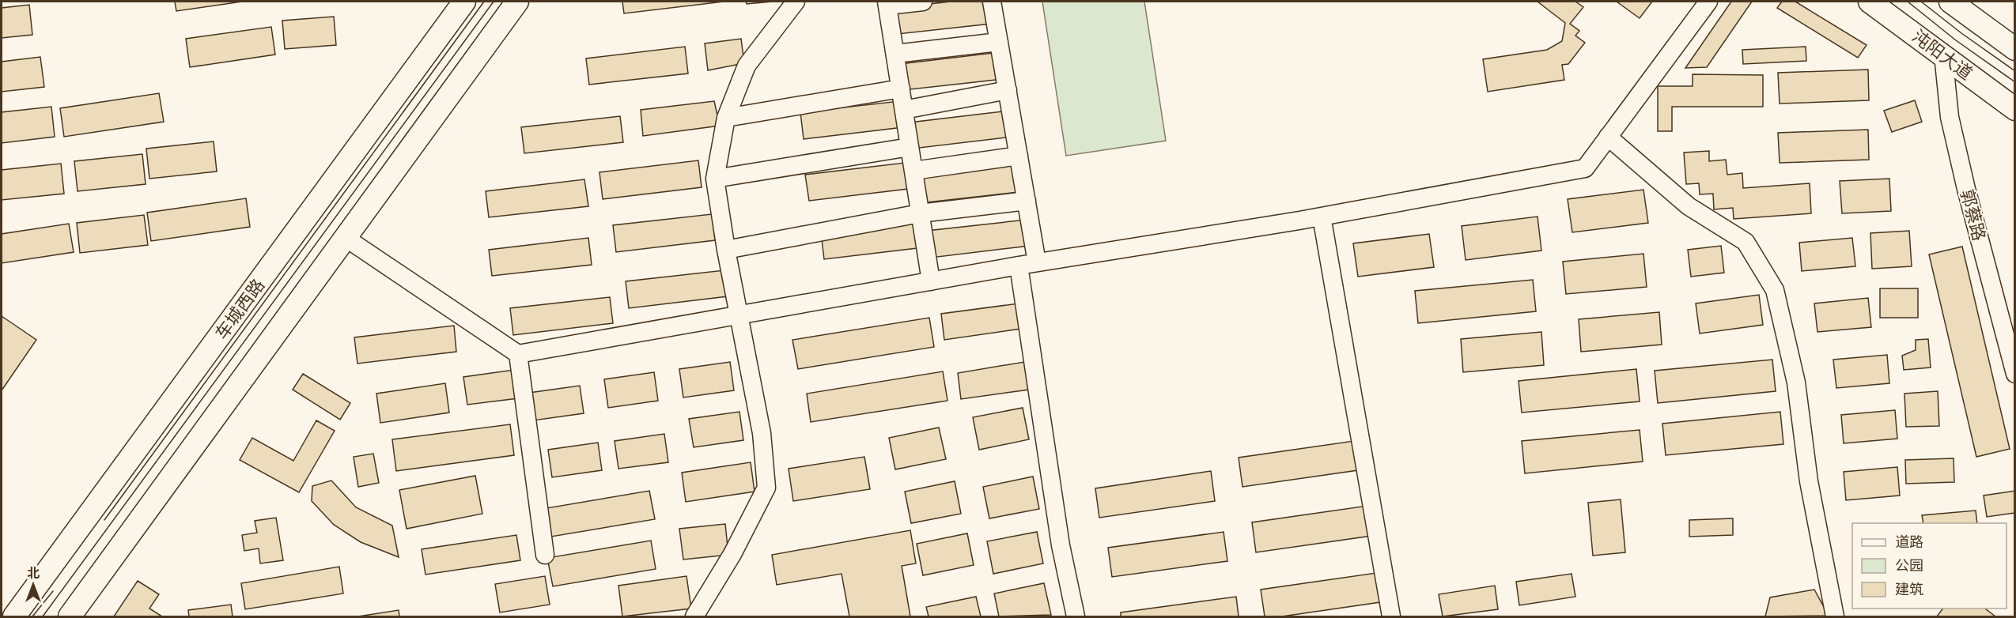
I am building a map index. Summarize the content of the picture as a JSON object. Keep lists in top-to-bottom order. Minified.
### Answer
{"streets":{"main road":["沌阳大道","车城西路"],"street":["郭蔡路"]},"crossings":[["沌阳大道","郭蔡路"]],"legend":["道路","公园","建筑"],"north":"top"}
